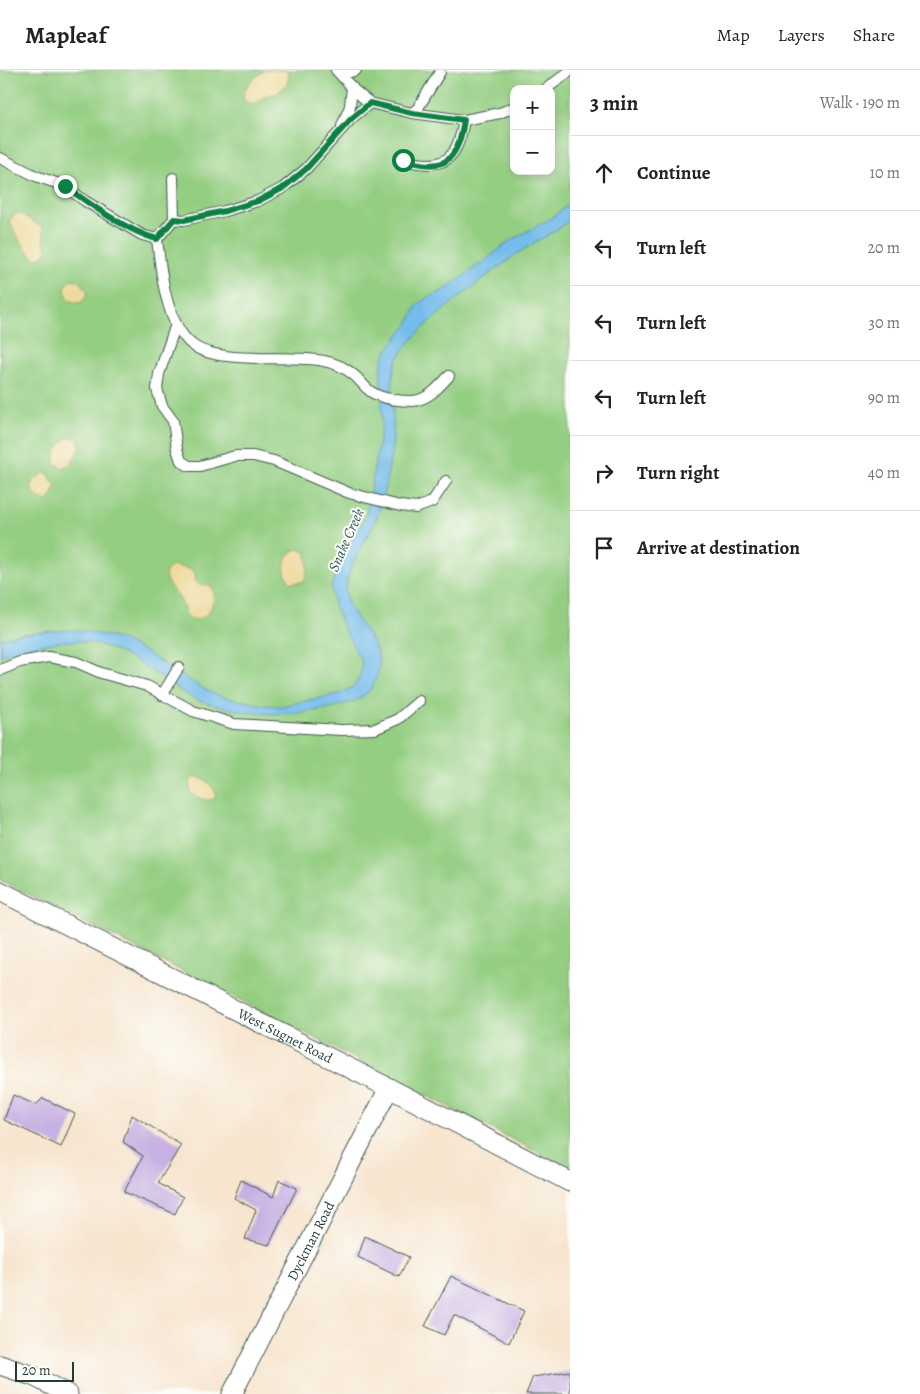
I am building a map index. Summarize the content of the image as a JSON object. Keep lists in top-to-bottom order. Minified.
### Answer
{"streets":{"street":["West Sugnet Road","Dyckman Road"]},"crossings":[["West Sugnet Road","Dyckman Road"]],"water":["Snake Creek"],"scale_bar":"20 m","page":{"header":"Mapleaf","nav":["Map","Layers","Share"],"heading":["3 min","Walk · 190 m"],"map_buttons":["+","−"],"list":[["Continue","10 m"],["Turn left","20 m"],["Turn left","30 m"],["Turn left","90 m"],["Turn right","40 m"],"Arrive at destination"],"scale":"20 m"}}
